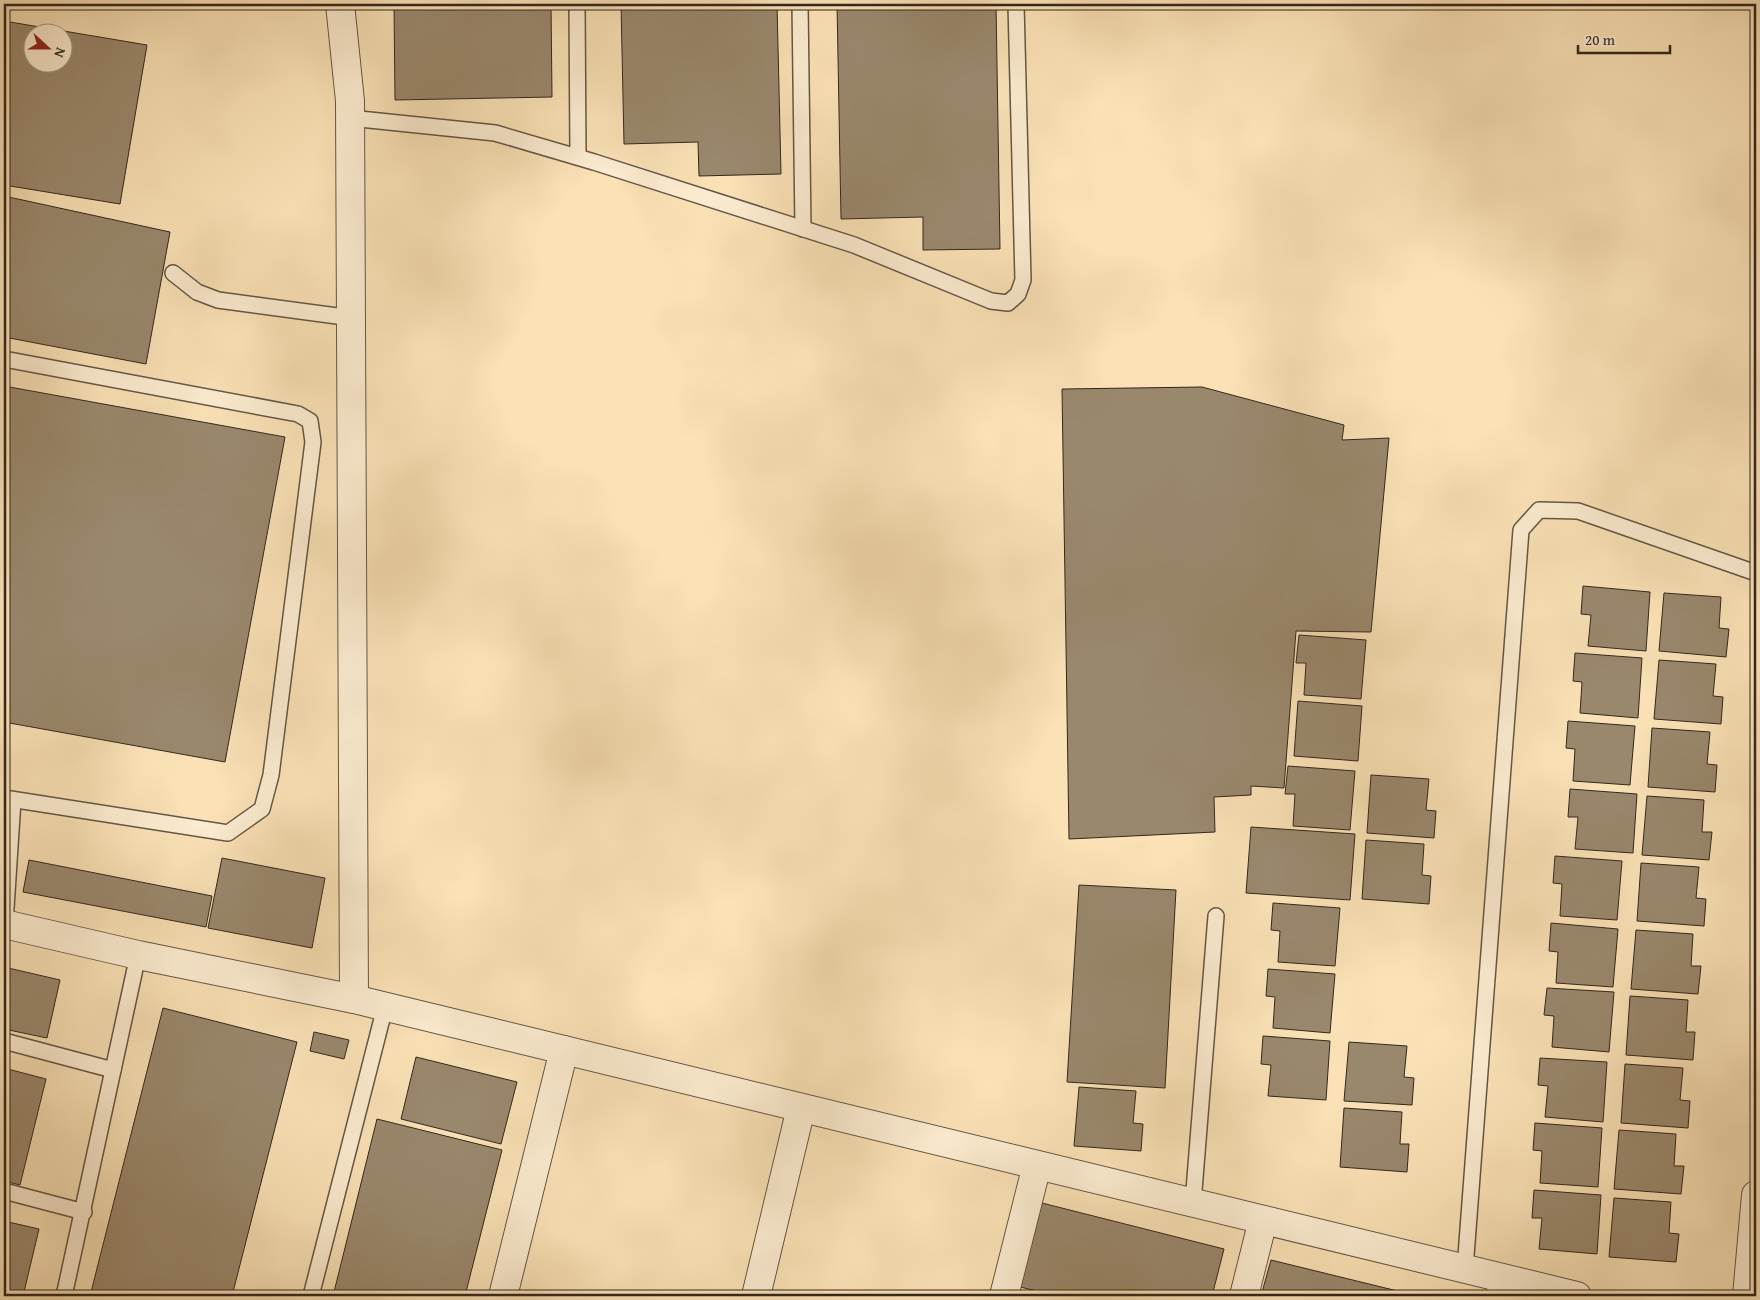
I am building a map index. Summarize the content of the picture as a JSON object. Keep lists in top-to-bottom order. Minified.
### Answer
{"scale_bar":"20 m","north":"right"}
